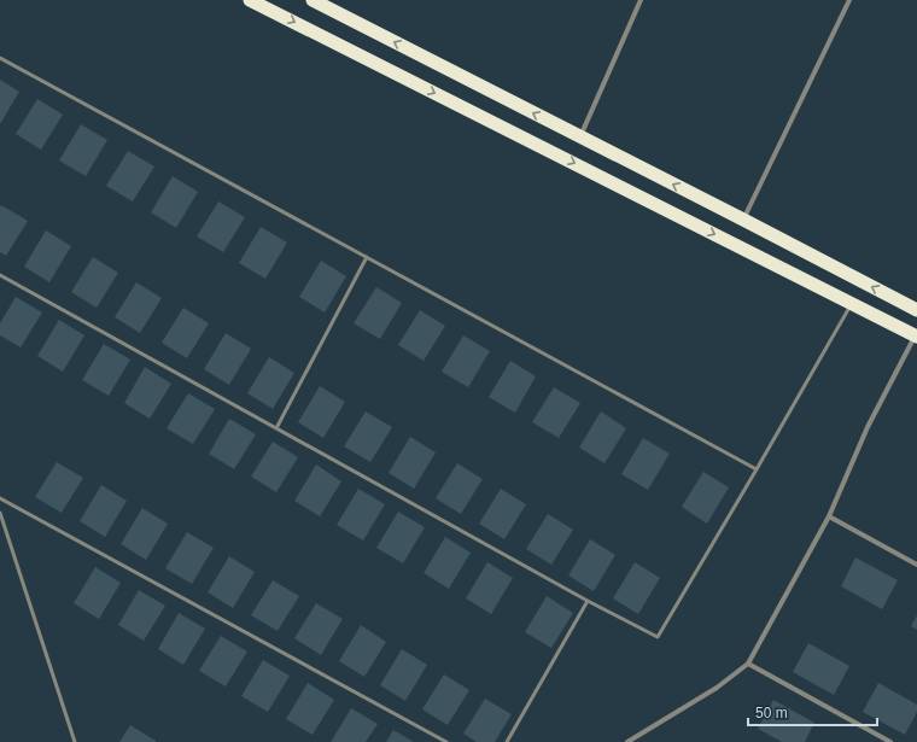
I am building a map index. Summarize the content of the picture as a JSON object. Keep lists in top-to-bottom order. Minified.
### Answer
{"scale_bar":"50 m"}
